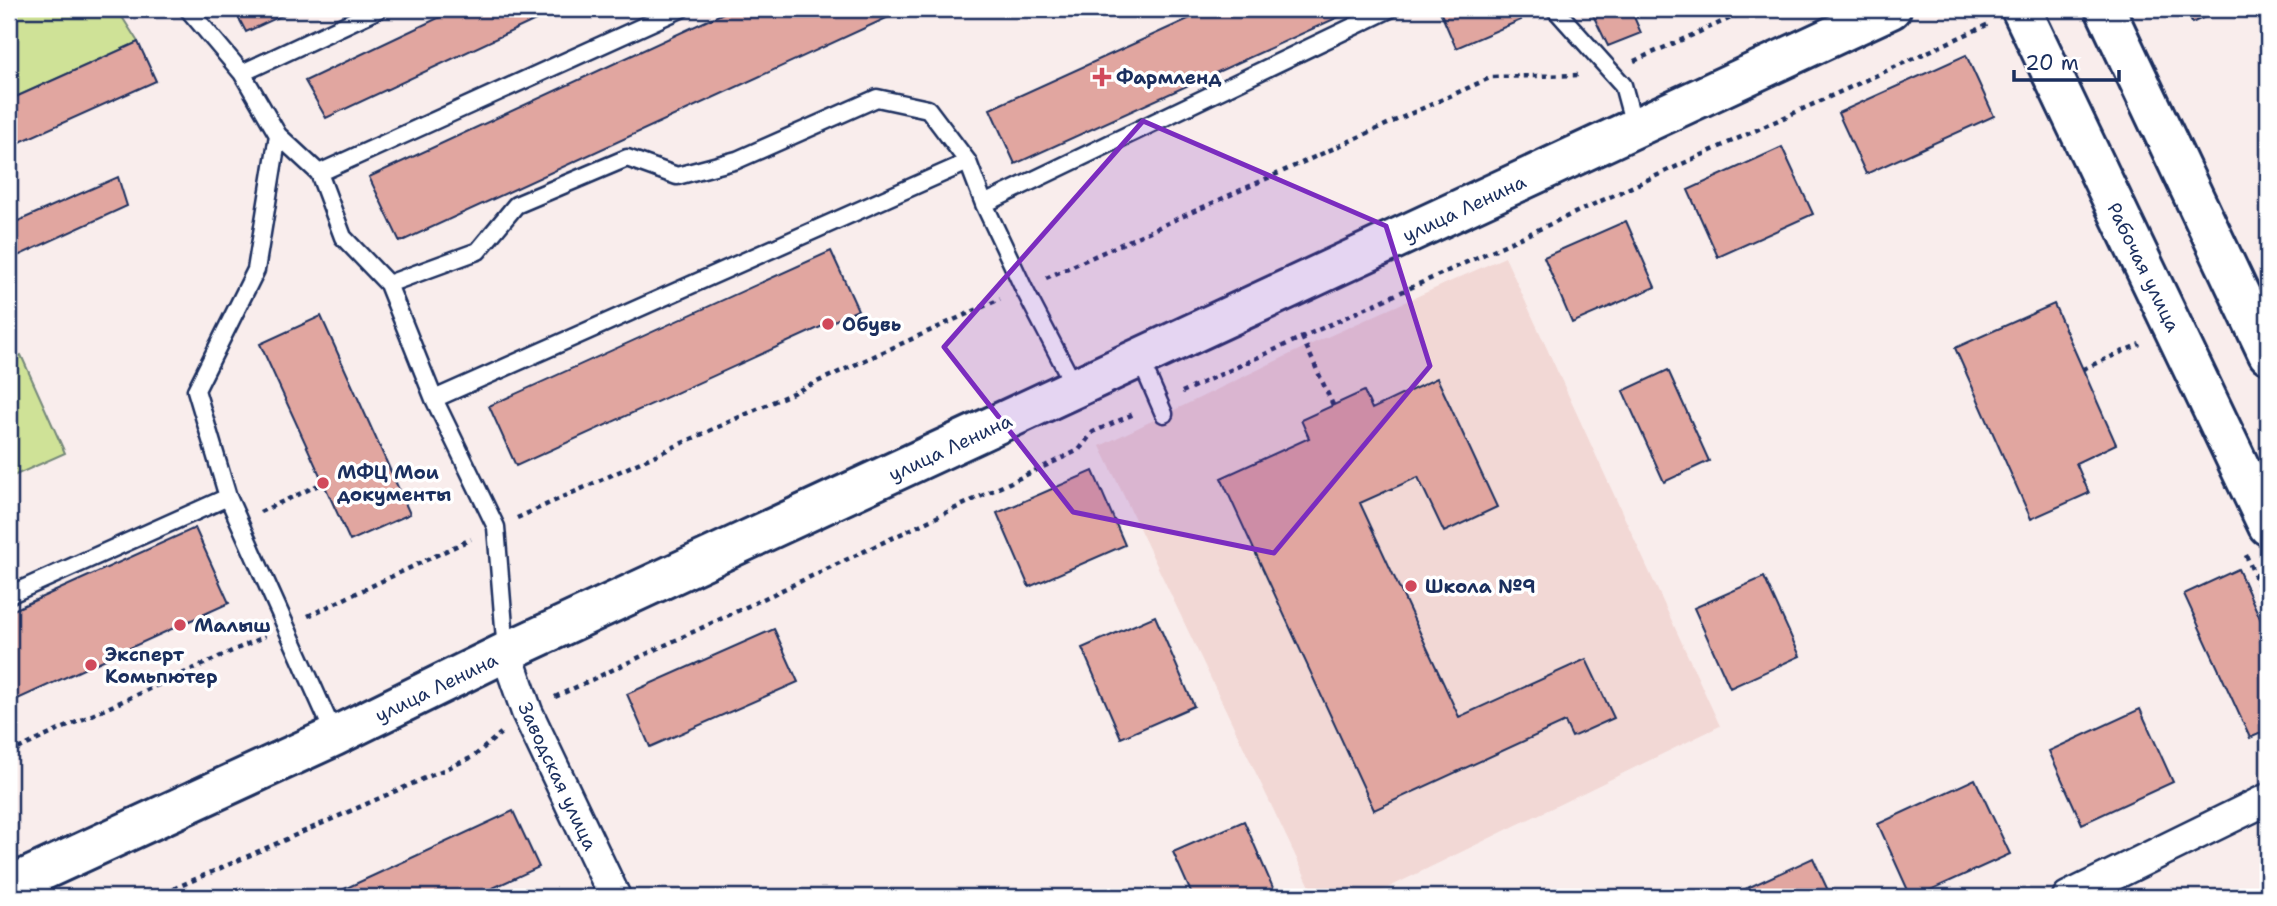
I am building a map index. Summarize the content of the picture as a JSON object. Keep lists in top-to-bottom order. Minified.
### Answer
{"streets":{"street":["улица Ленина","Рабочая улица","Заводская улица"]},"crossings":[["улица Ленина","Заводская улица"]],"places":{"health":["Фармленд"],"other":["Обувь","МФЦ Мои документы","Школа №9","Малыш","Эксперт Комьпютер"]},"scale_bar":"20 m"}
